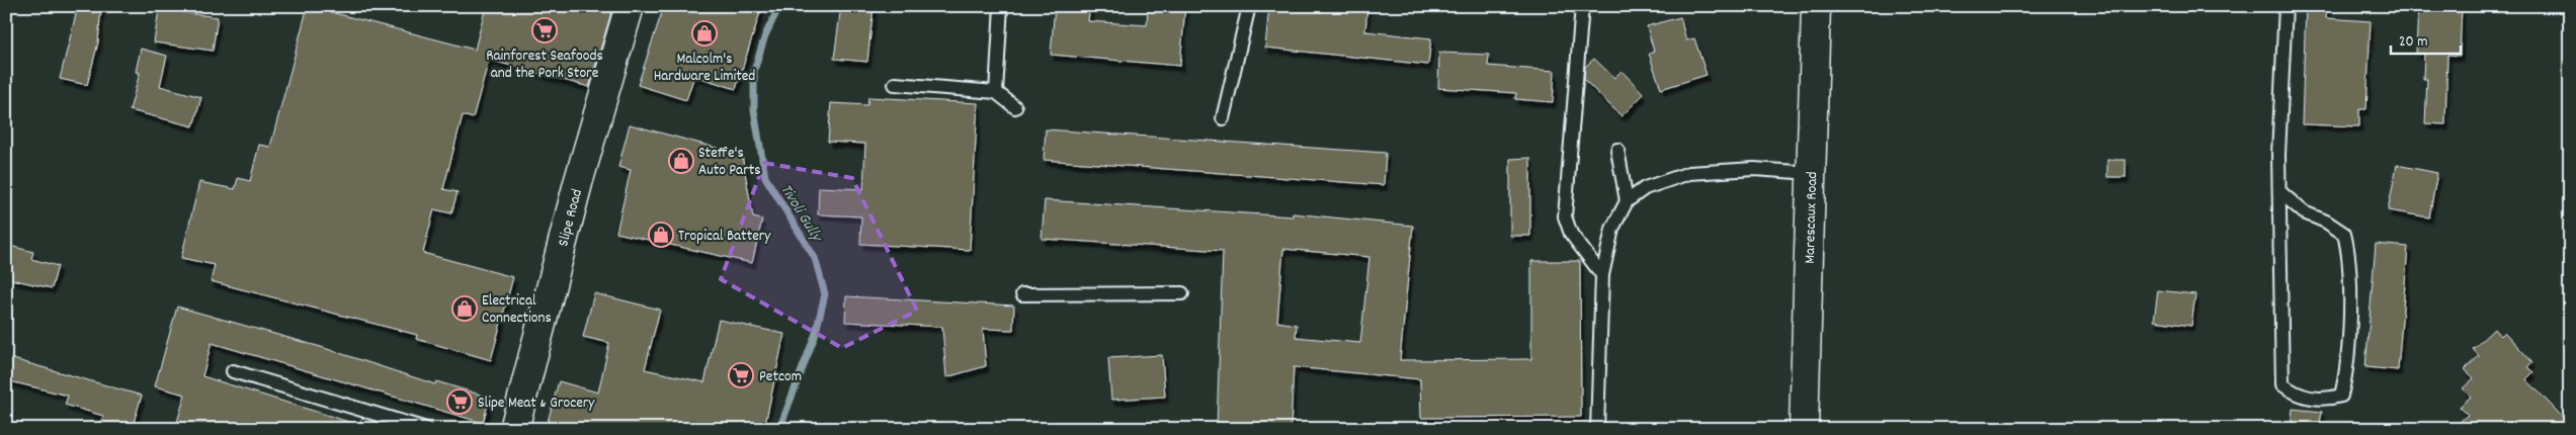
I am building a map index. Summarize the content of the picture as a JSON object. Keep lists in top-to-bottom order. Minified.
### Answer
{"streets":{"main road":["Slipe Road","Marescaux Road"]},"water":["Tivoli Gully"],"places":{"supermarket":["Rainforest Seafoods and the Pork Store","Petcom","Slipe Meat & Grocery"],"shop":["Malcolm's Hardware Limited","Steffe's Auto Parts","Tropical Battery","Electrical Connections"]},"scale_bar":"20 m"}
